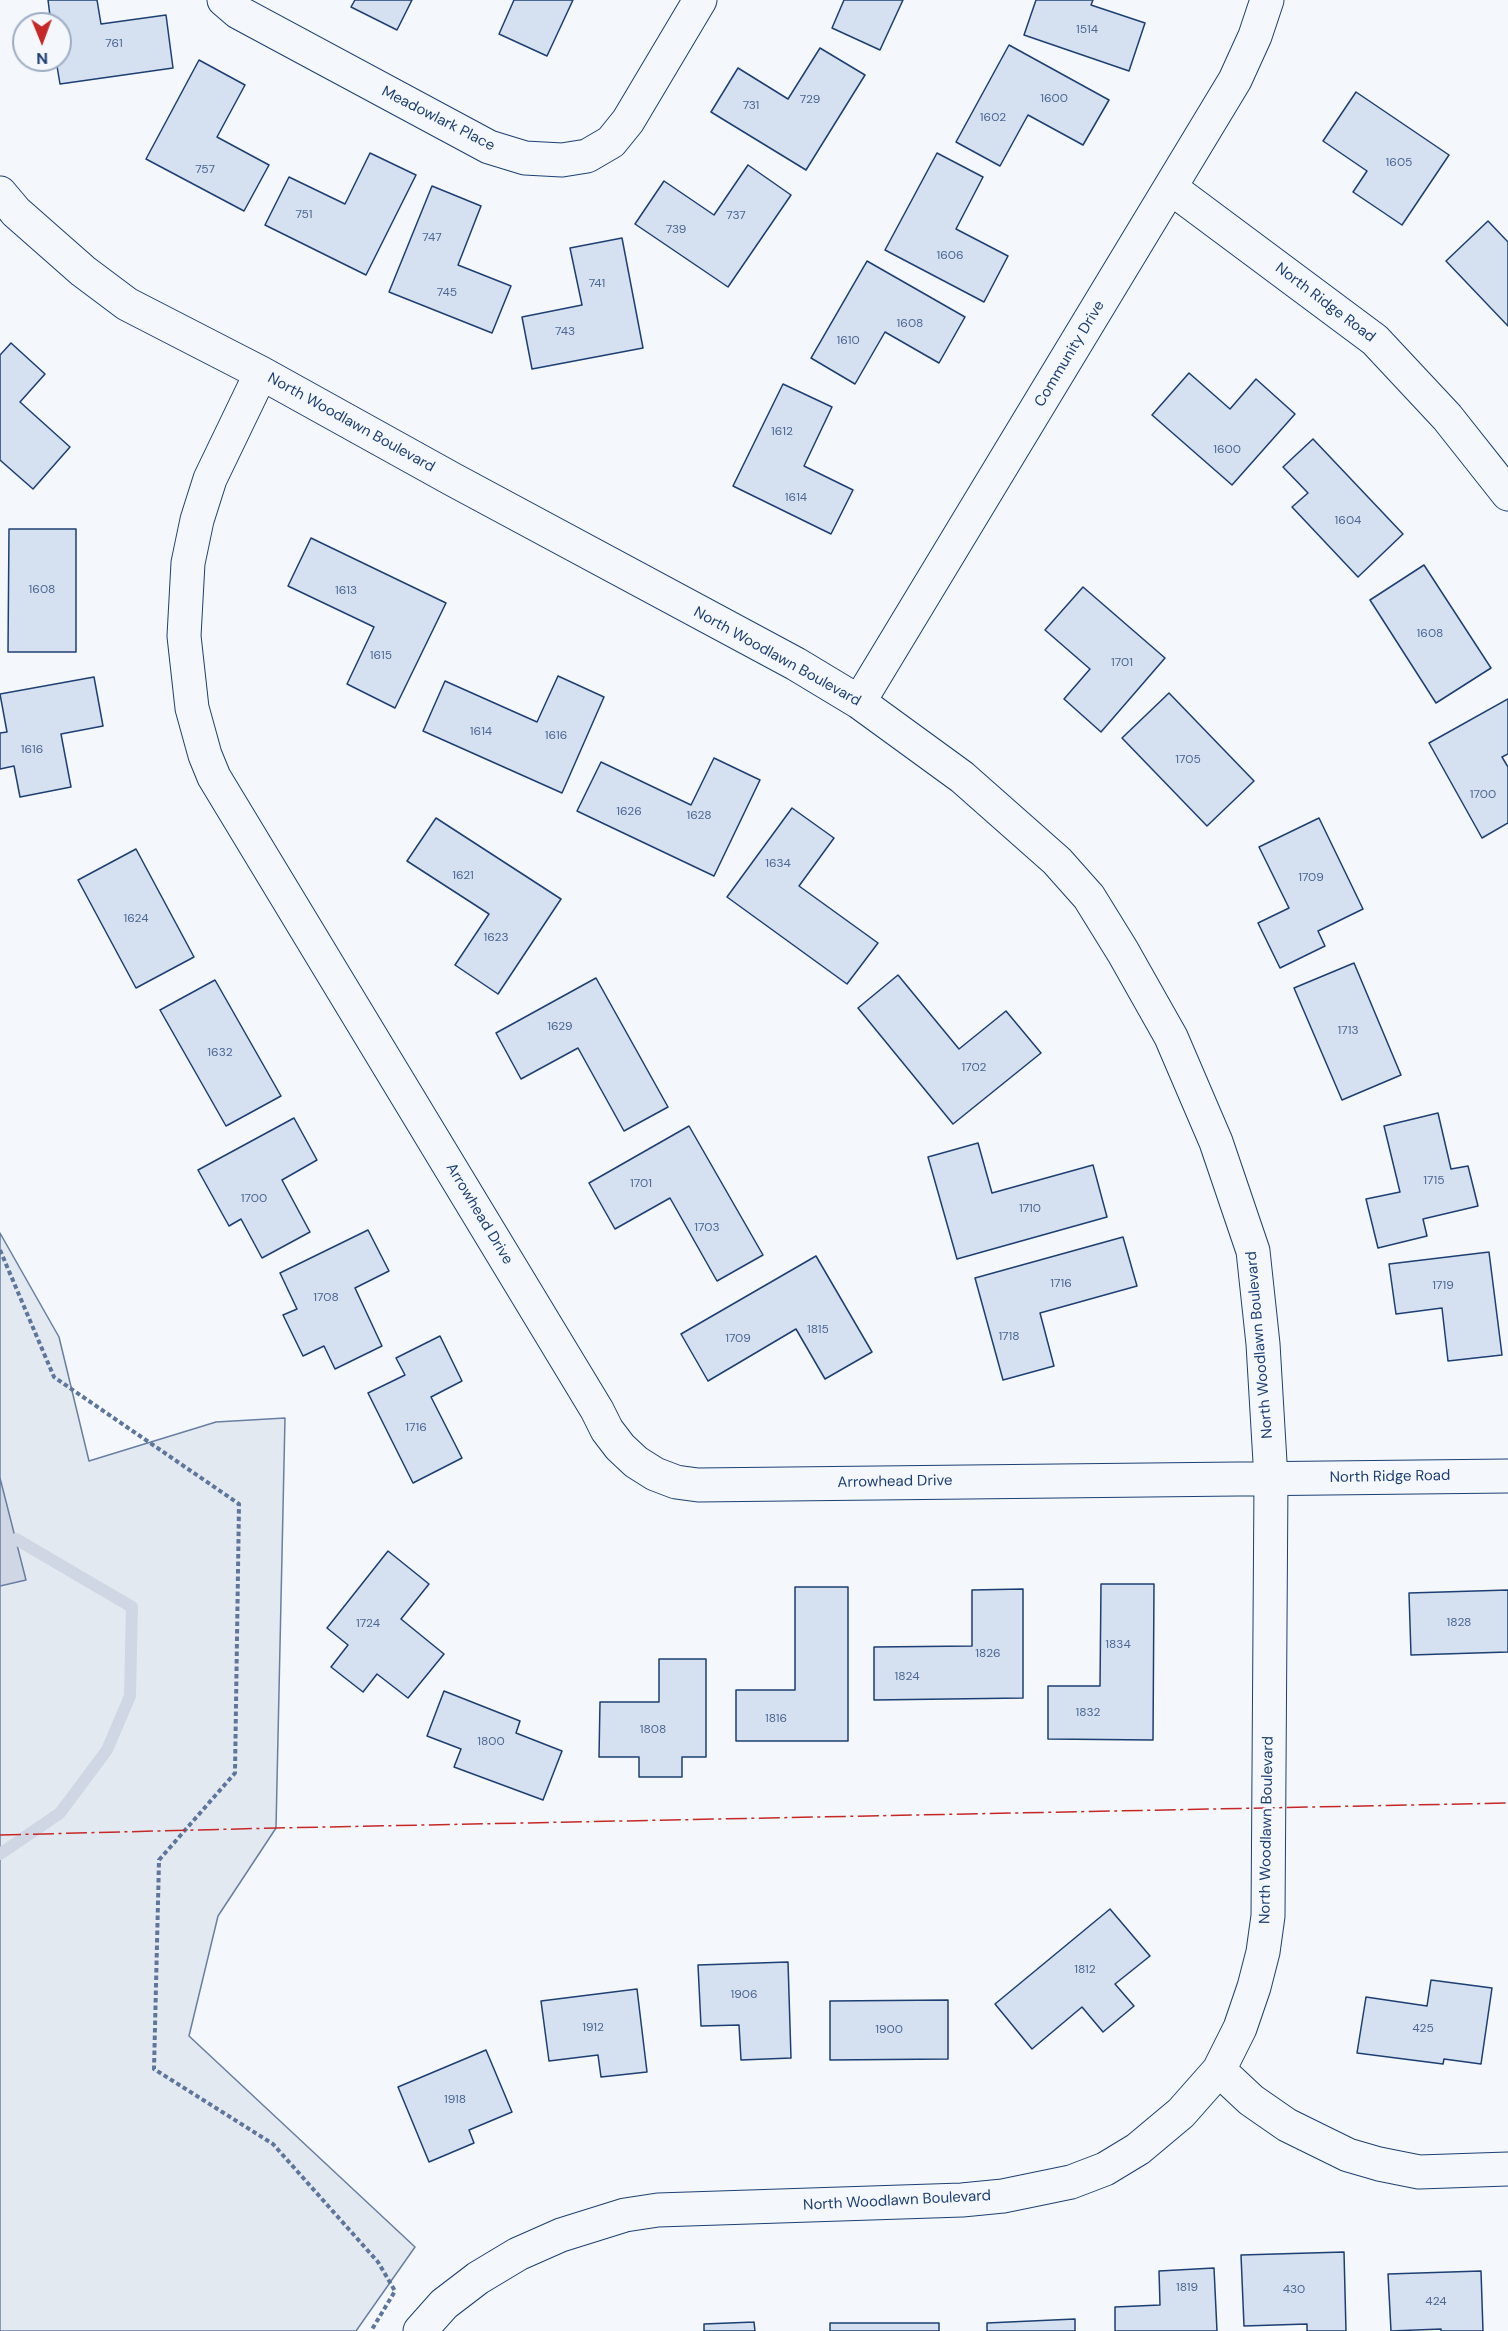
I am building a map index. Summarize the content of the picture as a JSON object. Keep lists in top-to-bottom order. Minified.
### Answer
{"streets":{"street":["Meadowlark Place","North Ridge Road","Community Drive","North Woodlawn Boulevard","Arrowhead Drive"]},"crossings":[["North Ridge Road","Community Drive"],["North Ridge Road","North Woodlawn Boulevard"],["North Ridge Road","Arrowhead Drive"],["Community Drive","North Woodlawn Boulevard"],["North Woodlawn Boulevard","Arrowhead Drive"]],"house_numbers":["1514","761","1600","729","731","1602","1605","757","751","737","739","747","1606","741","745","1608","743","1610","1612","1600","1614","1604","1608","1613","1608","1615","1701","1614","1616","1616","1705","1700","1626","1628","1634","1621","1709","1624","1623","1629","1713","1632","1702","1715","1701","1700","1710","1703","1716","1719","1708","1815","1718","1709","1716","1828","1724","1834","1826","1824","1832","1816","1808","1800","1812","1906","1912","425","1900","1918","1819","430","424"],"north":"bottom"}
